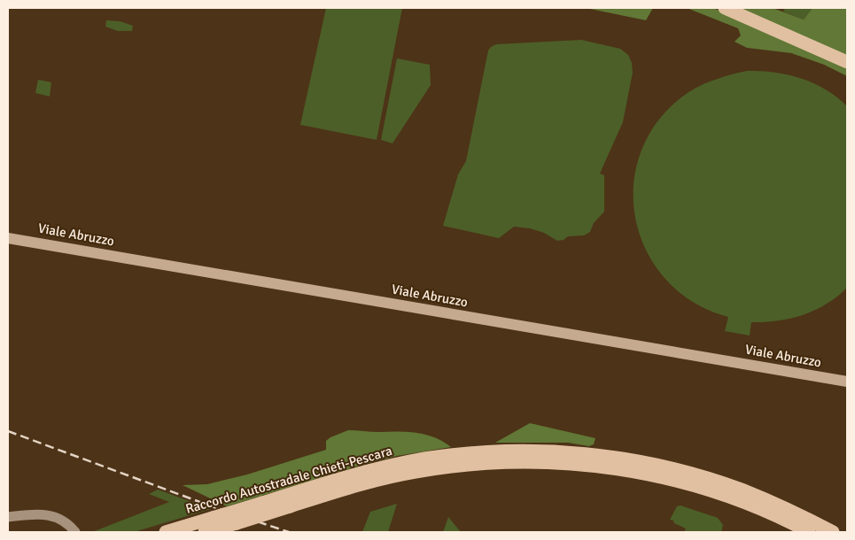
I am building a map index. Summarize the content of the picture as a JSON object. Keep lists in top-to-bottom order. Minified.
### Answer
{"streets":{"highway":["Raccordo Autostradale Chieti-Pescara"],"main road":["Viale Abruzzo"]}}
